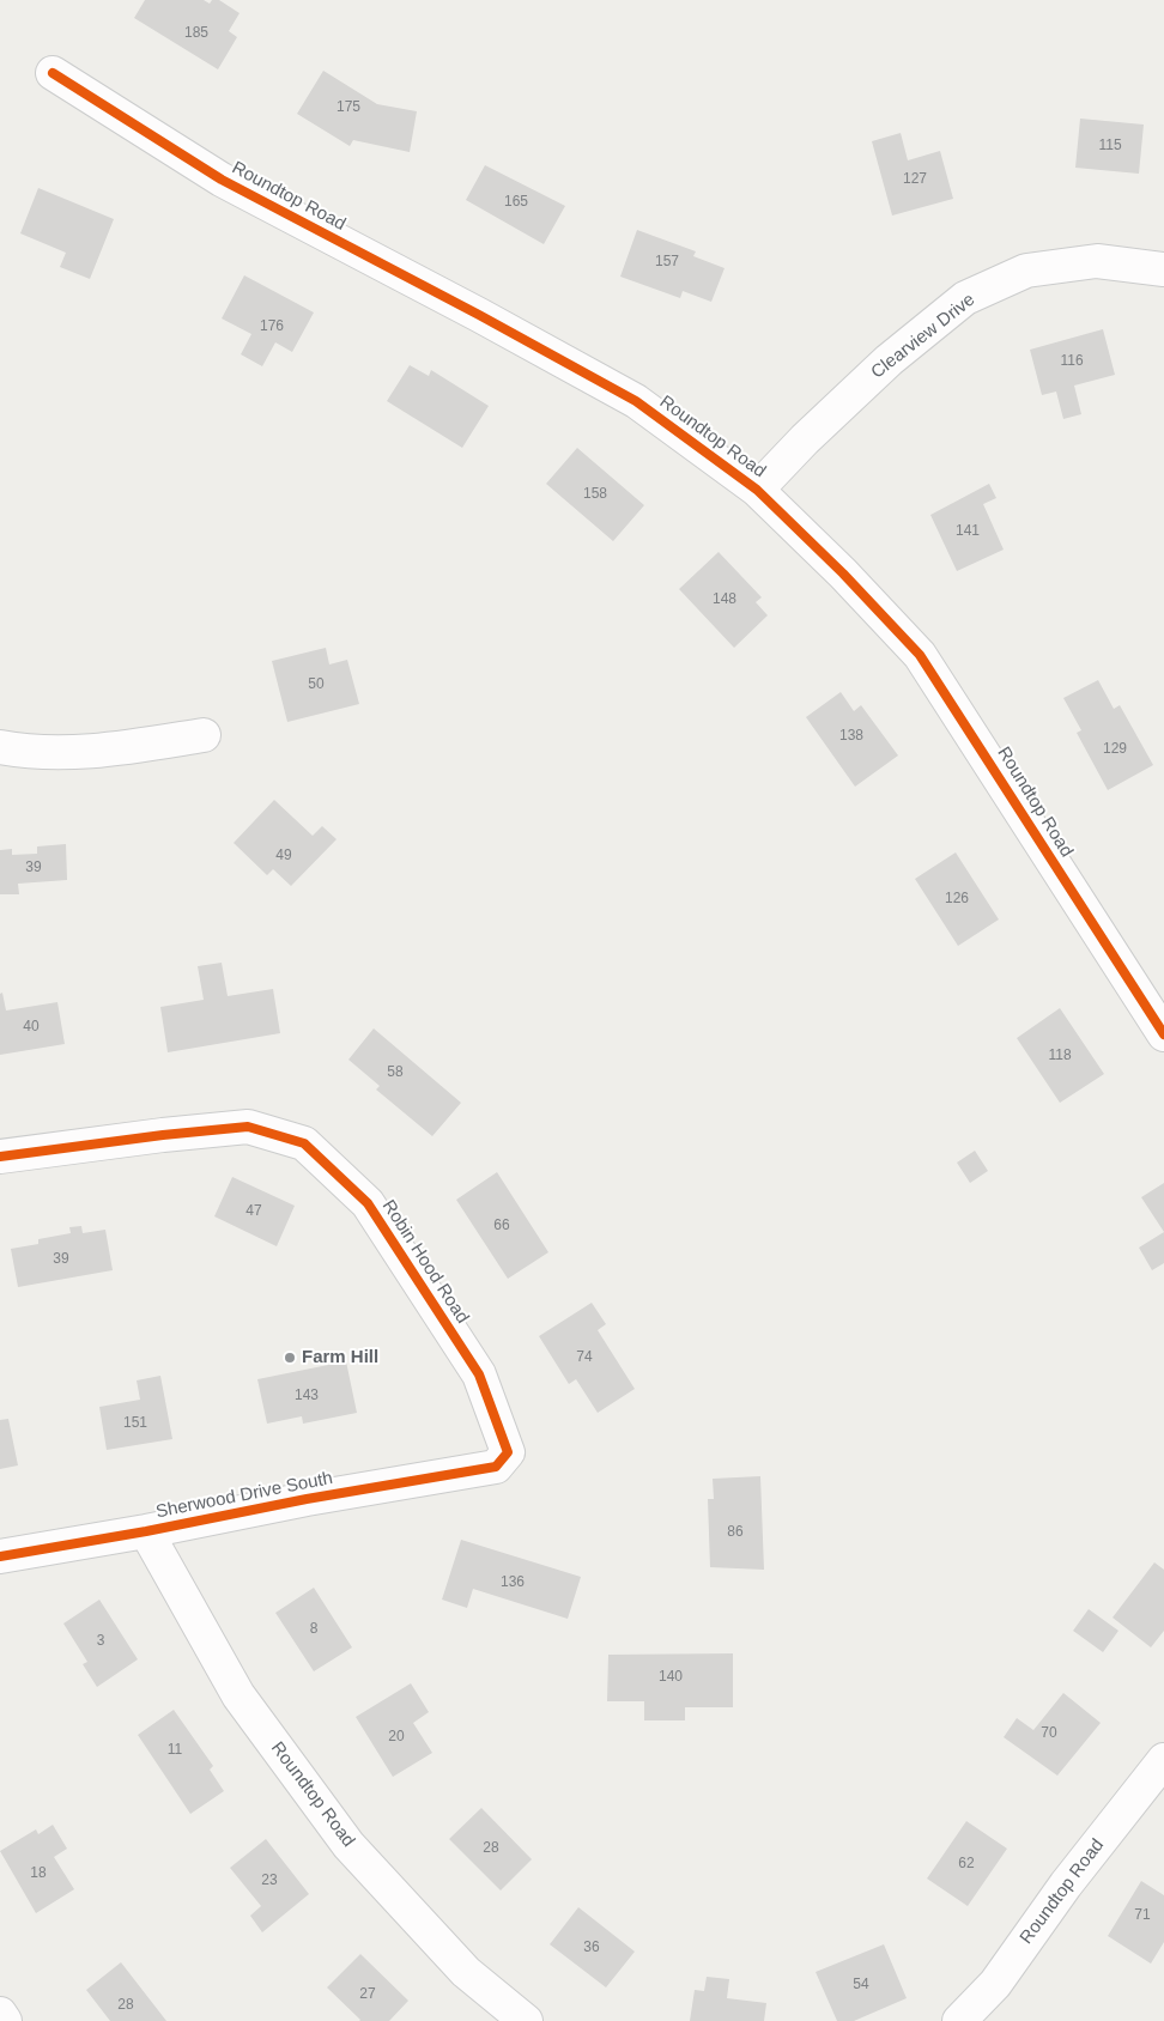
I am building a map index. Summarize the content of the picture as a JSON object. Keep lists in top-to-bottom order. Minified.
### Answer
{"streets":{"street":["Roundtop Road","Clearview Drive","Robin Hood Road","Sherwood Drive South"]},"crossings":[["Roundtop Road","Clearview Drive"],["Roundtop Road","Sherwood Drive South"],["Robin Hood Road","Sherwood Drive South"]],"places":["Farm Hill"],"house_numbers":["185","175","115","127","165","157","176","116","158","141","148","50","138","129","49","39","126","40","118","58","47","66","39","74","143","151","86","136","8","3","140","70","20","11","28","62","18","23","71","36","54","27","28"]}
